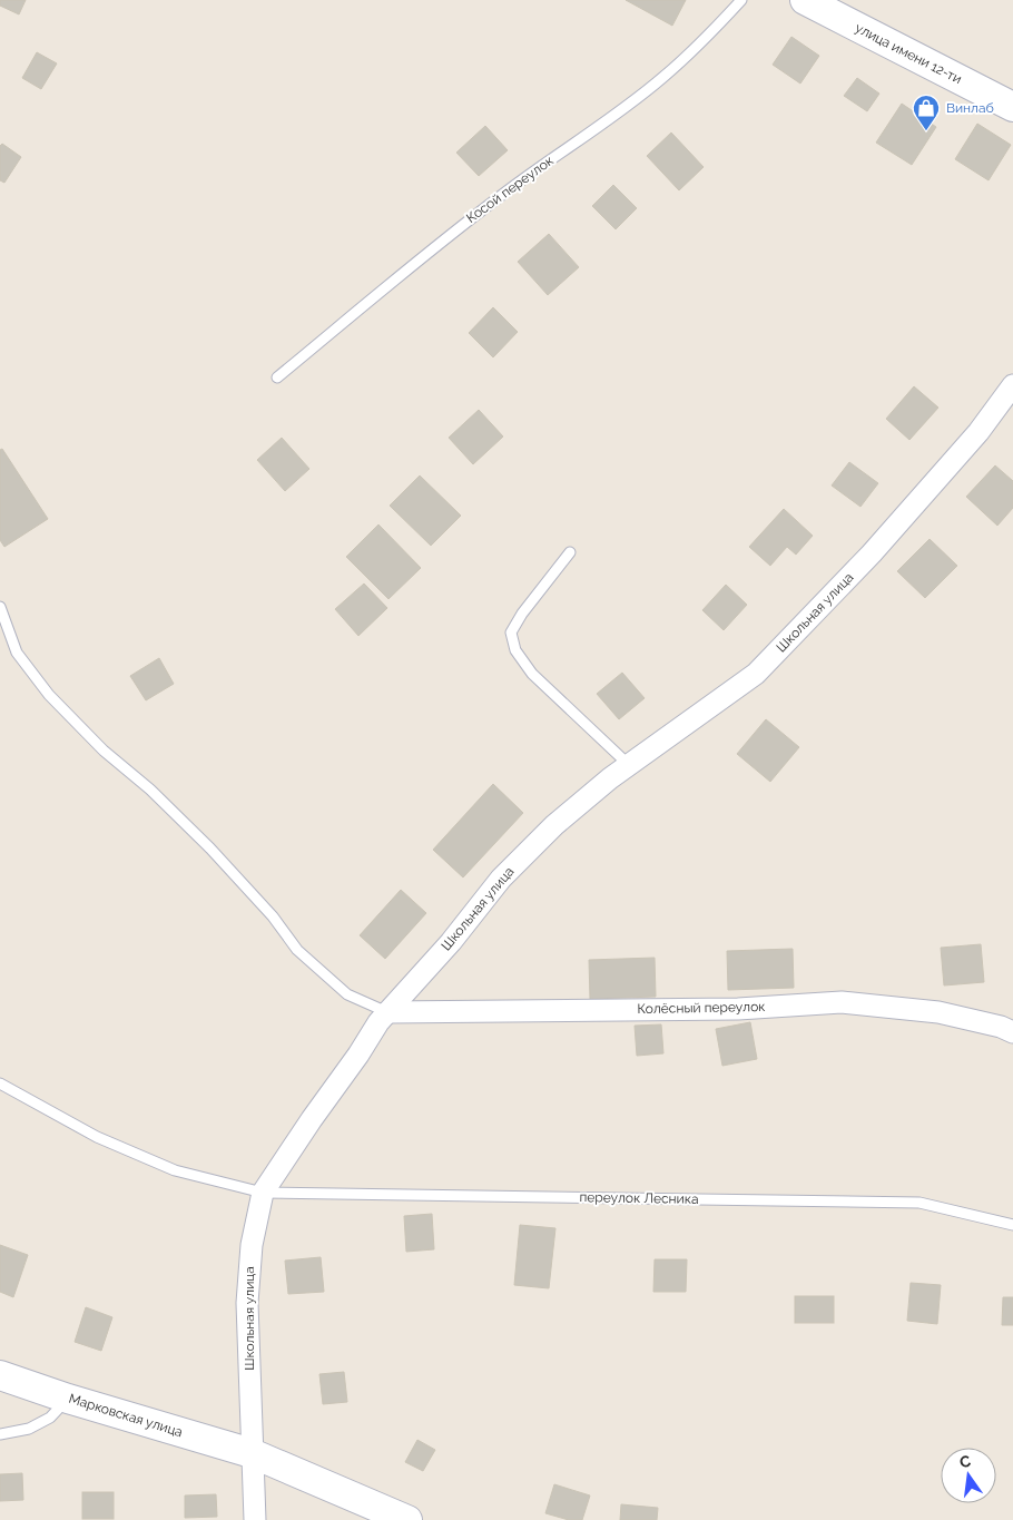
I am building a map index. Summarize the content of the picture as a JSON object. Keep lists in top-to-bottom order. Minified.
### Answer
{"streets":{"street":["улица имени 12-ти","Школьная улица","Колёсный переулок","Марковская улица"],"lane":["Косой переулок","переулок Лесника"]},"crossings":[["Школьная улица","Колёсный переулок"],["Школьная улица","переулок Лесника"],["Школьная улица","Марковская улица"]],"places":{"shop":["Винлаб"]},"north":"top"}
